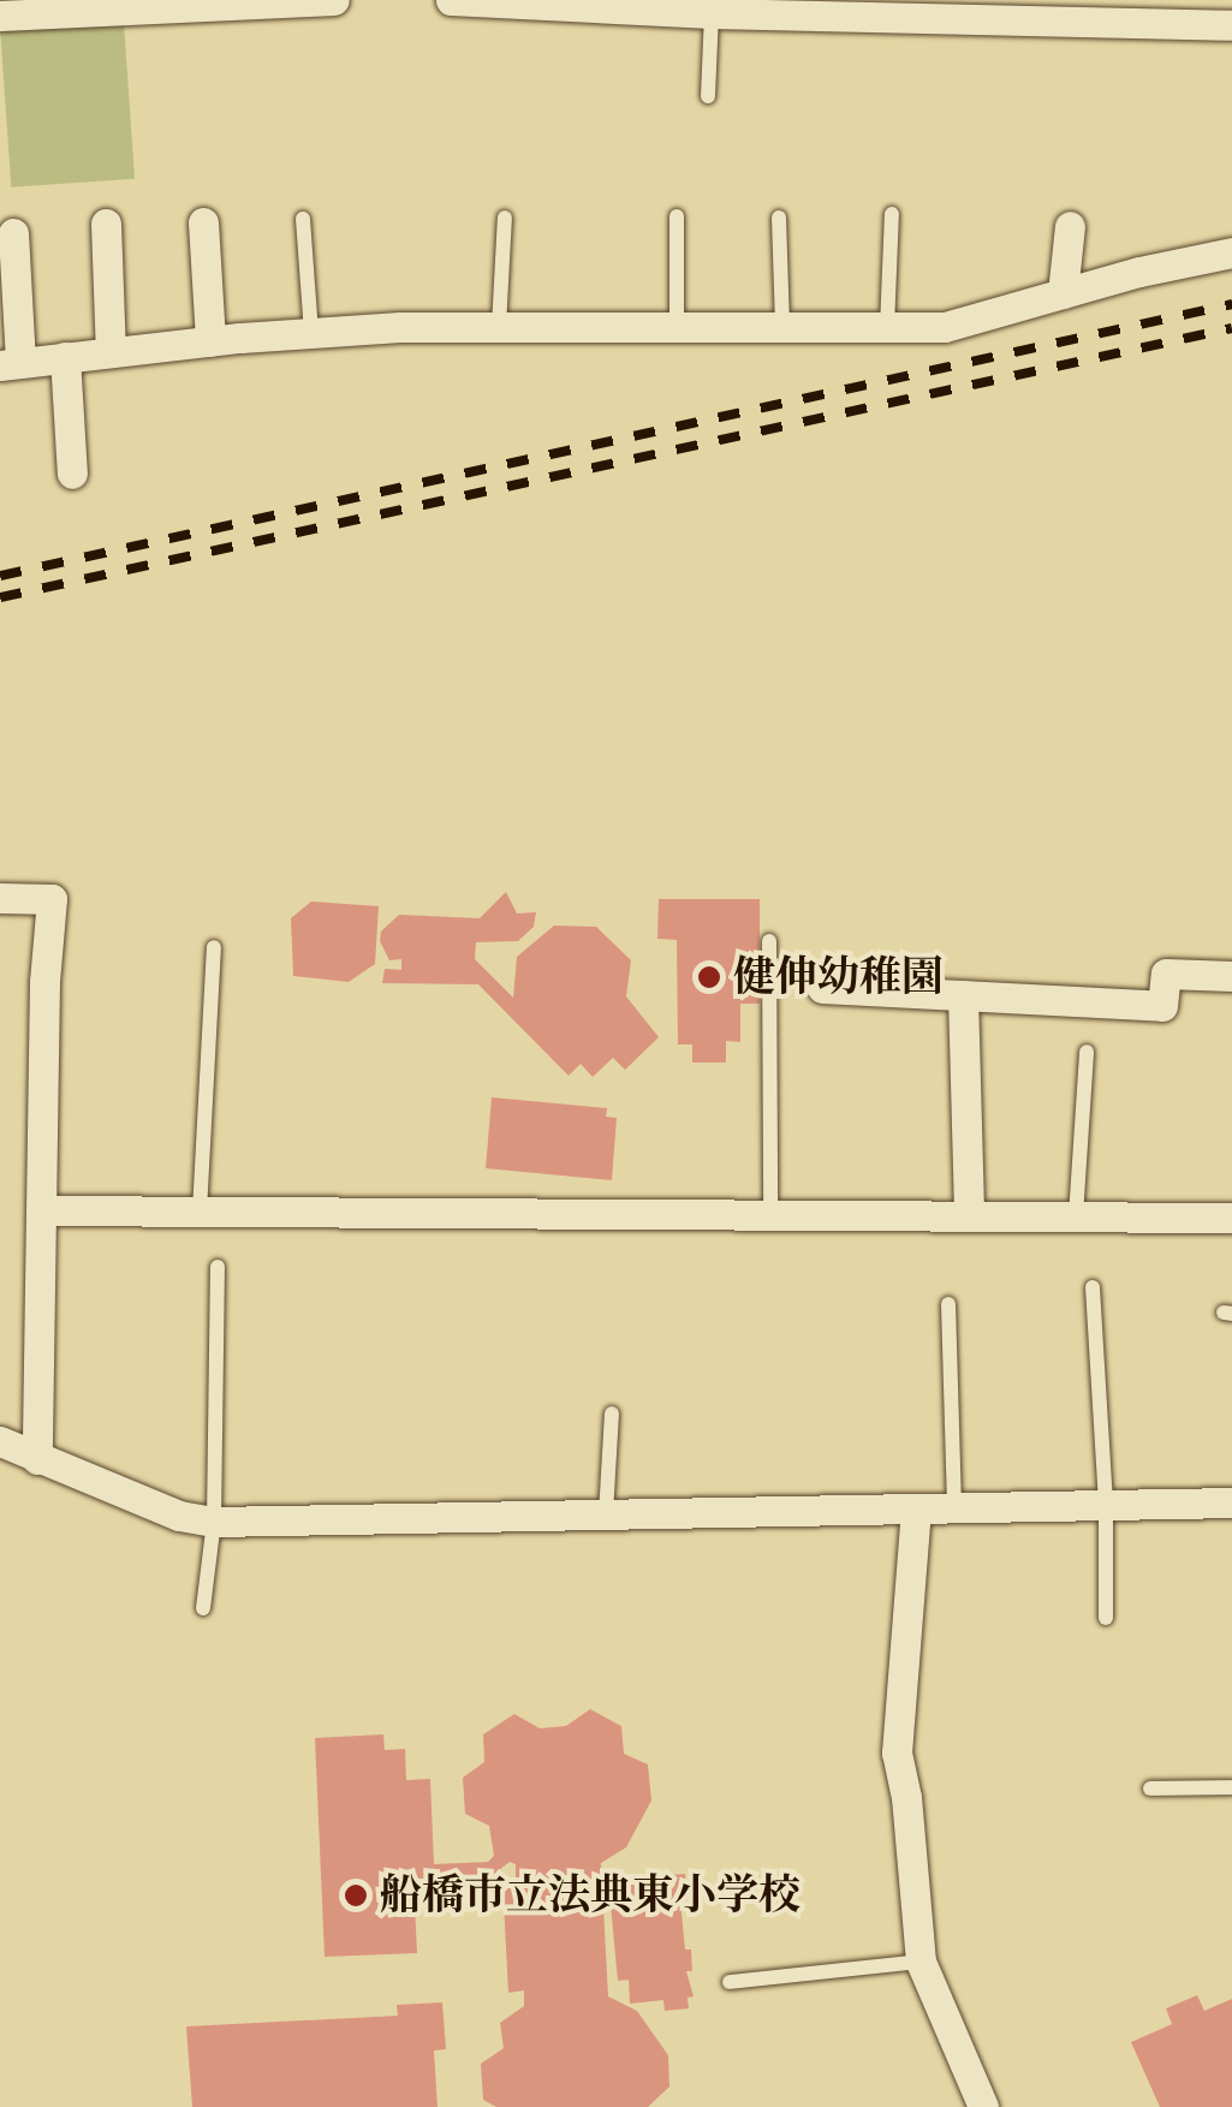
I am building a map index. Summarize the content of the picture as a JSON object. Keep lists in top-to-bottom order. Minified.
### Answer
{"places":["健伸幼稚園","船橋市立法典東小学校"]}
